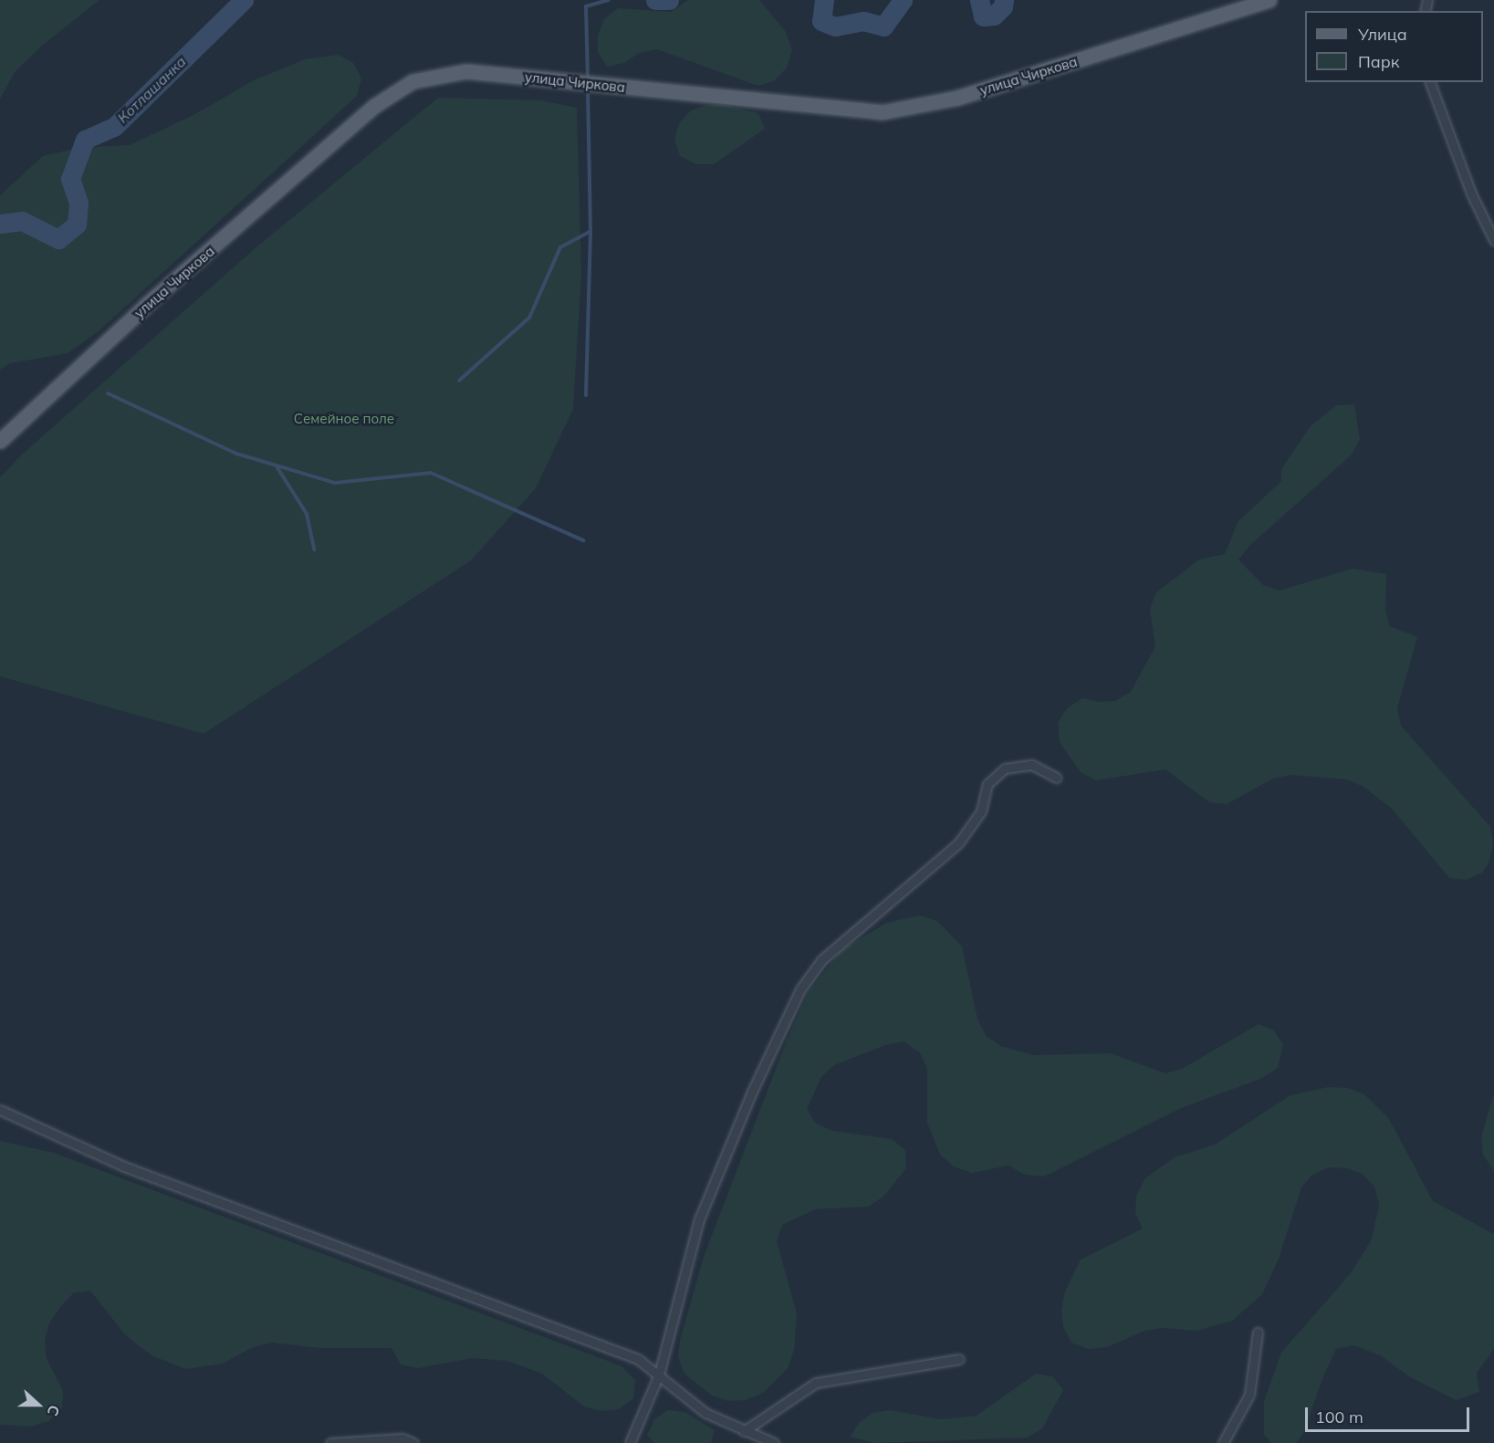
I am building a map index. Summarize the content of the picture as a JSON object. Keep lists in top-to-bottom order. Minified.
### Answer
{"streets":{"main road":["улица Чиркова"]},"water":["Котлашанка"],"parks":["Семейное поле"],"legend":["Улица","Парк"],"scale_bar":"100 m","north":"right"}
